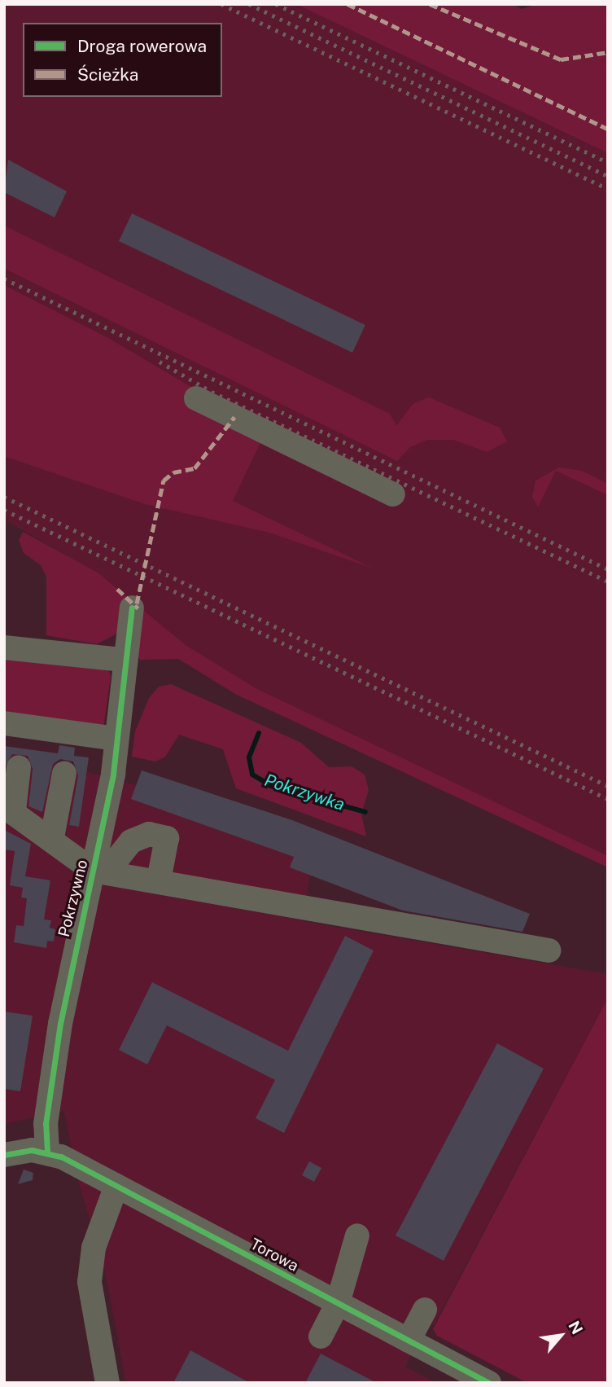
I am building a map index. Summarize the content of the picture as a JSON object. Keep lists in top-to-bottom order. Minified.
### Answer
{"streets":{"street":["Pokrzywno","Torowa"]},"crossings":[["Pokrzywno","Torowa"]],"water":["Pokrzywka"],"legend":["Droga rowerowa","Ścieżka"],"north":"top right"}
